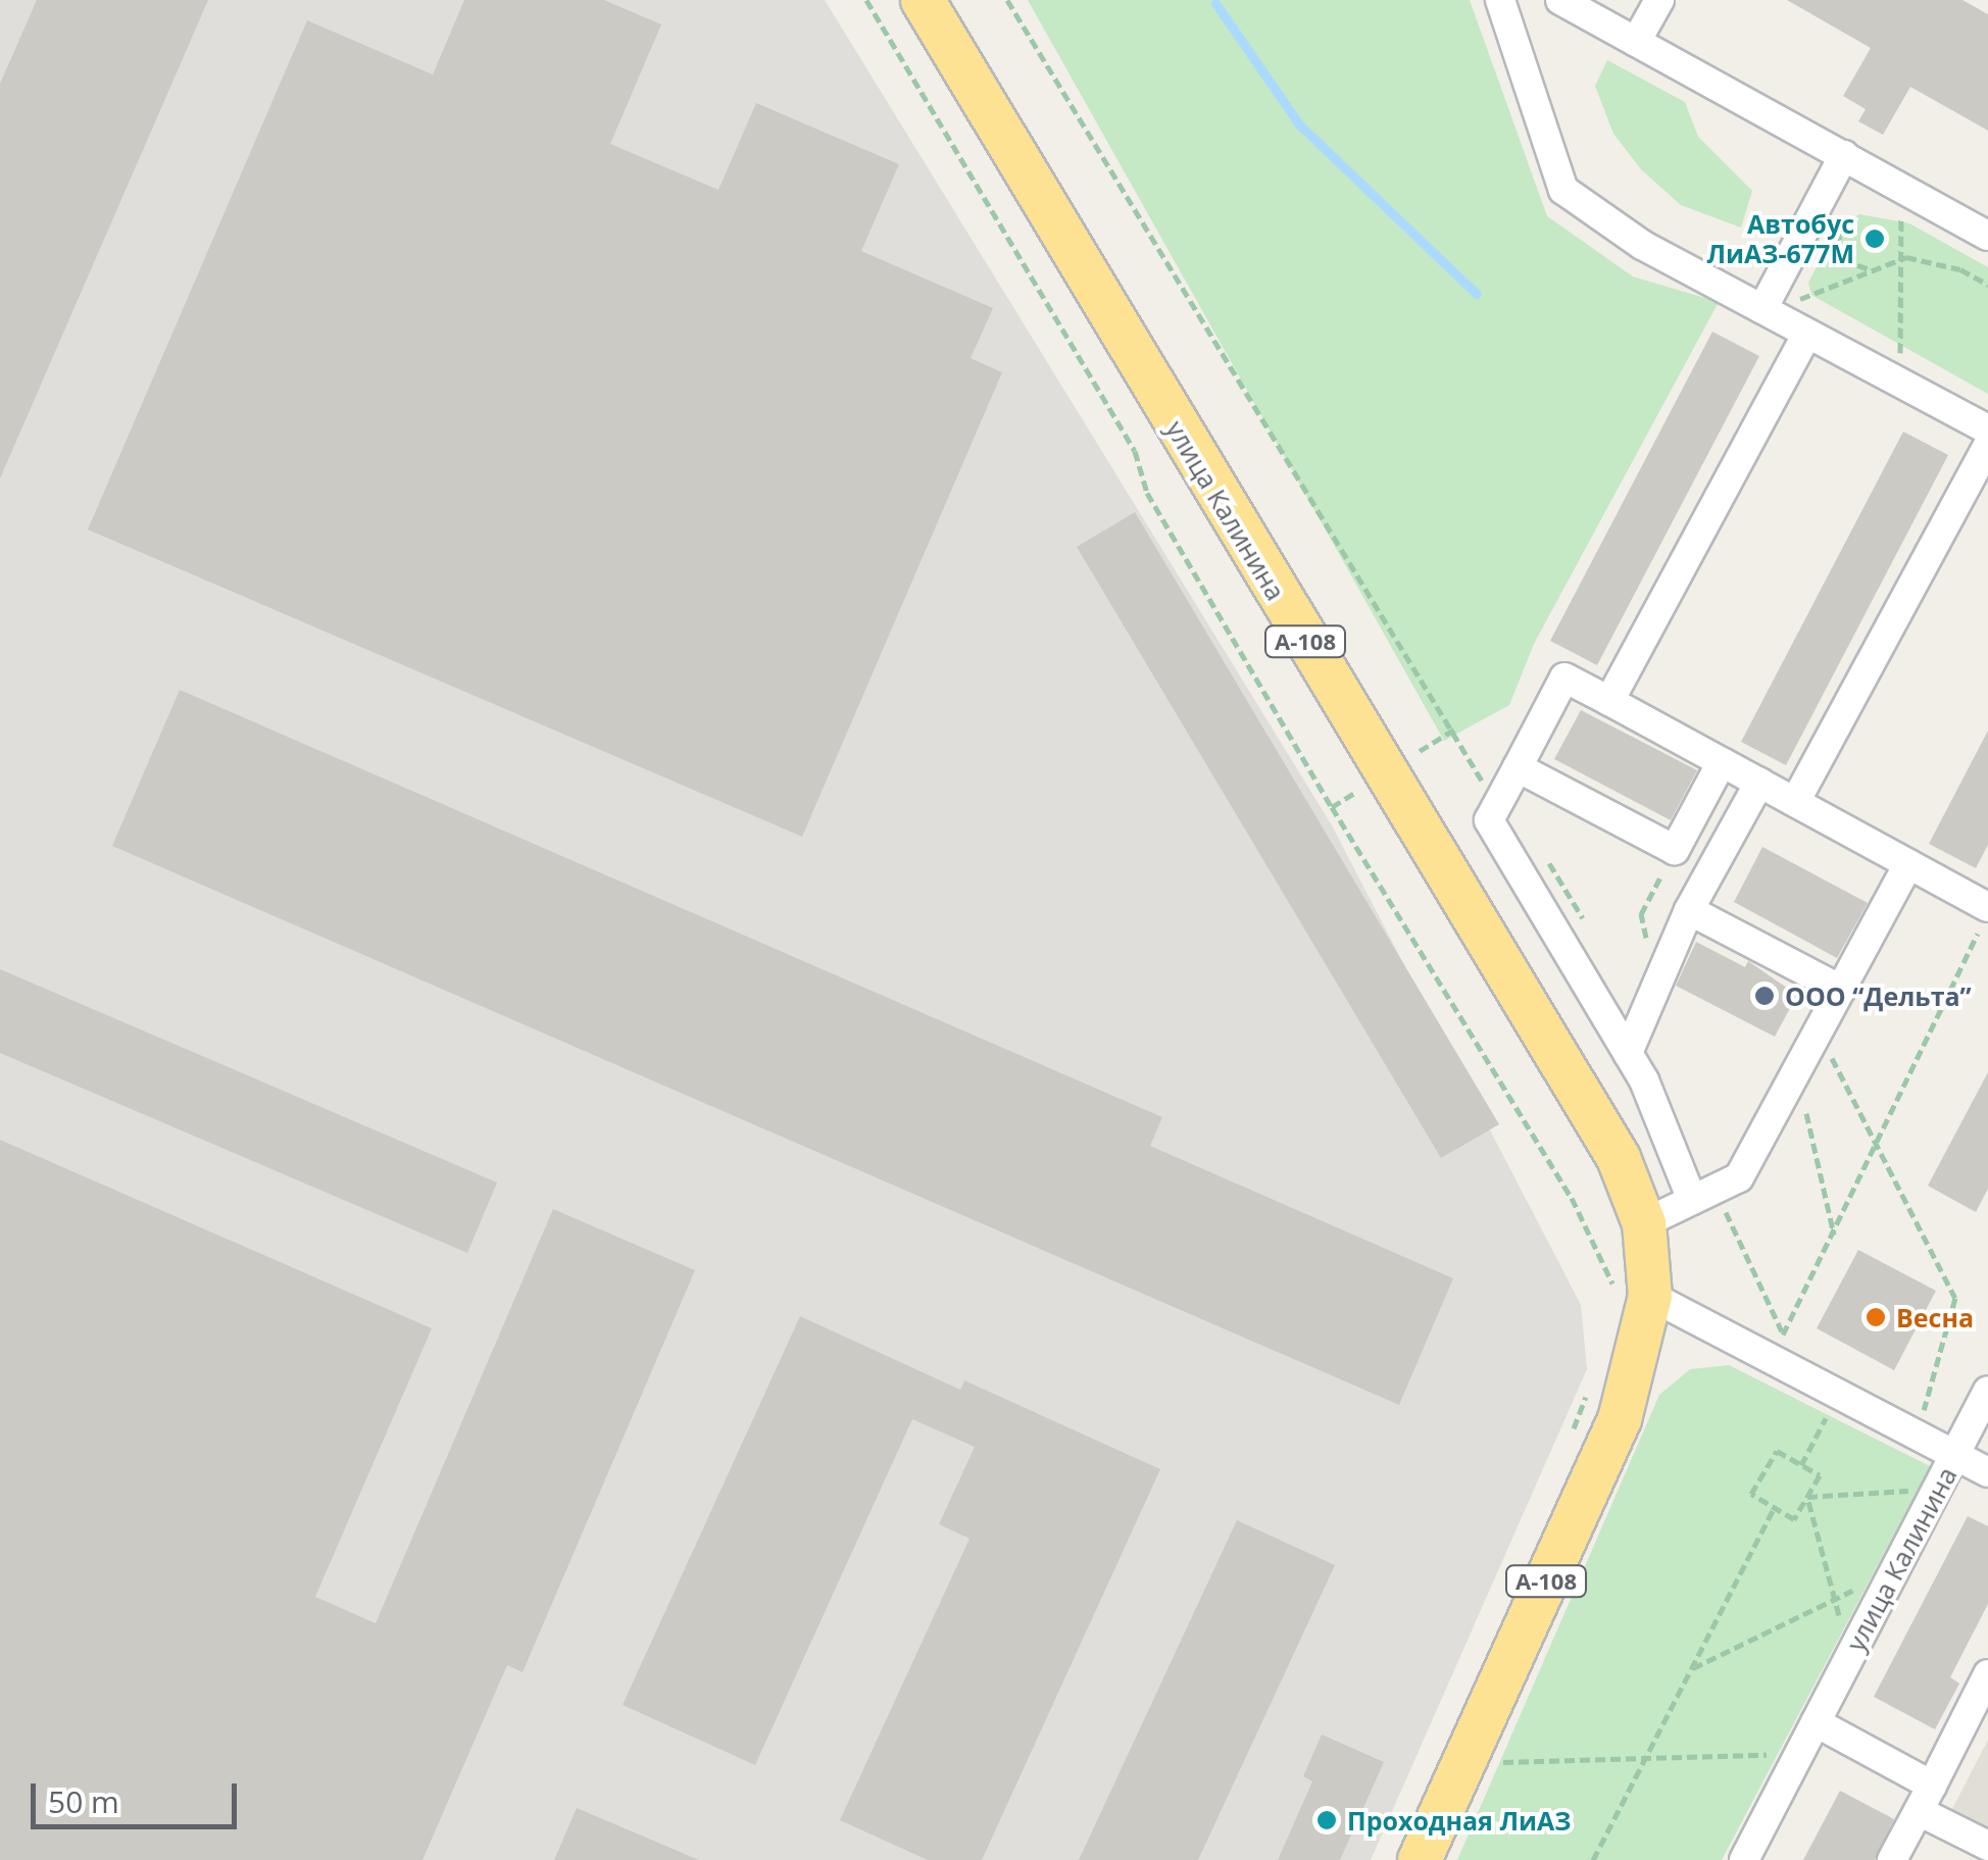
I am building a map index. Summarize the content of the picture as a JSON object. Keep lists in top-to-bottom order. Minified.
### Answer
{"streets":{"highway":["улица Калинина","А-108"]},"places":["Автобус ЛиАЗ-677М","ООО “Дельта”","Весна","Проходная ЛиАЗ"],"scale_bar":"50 m"}
